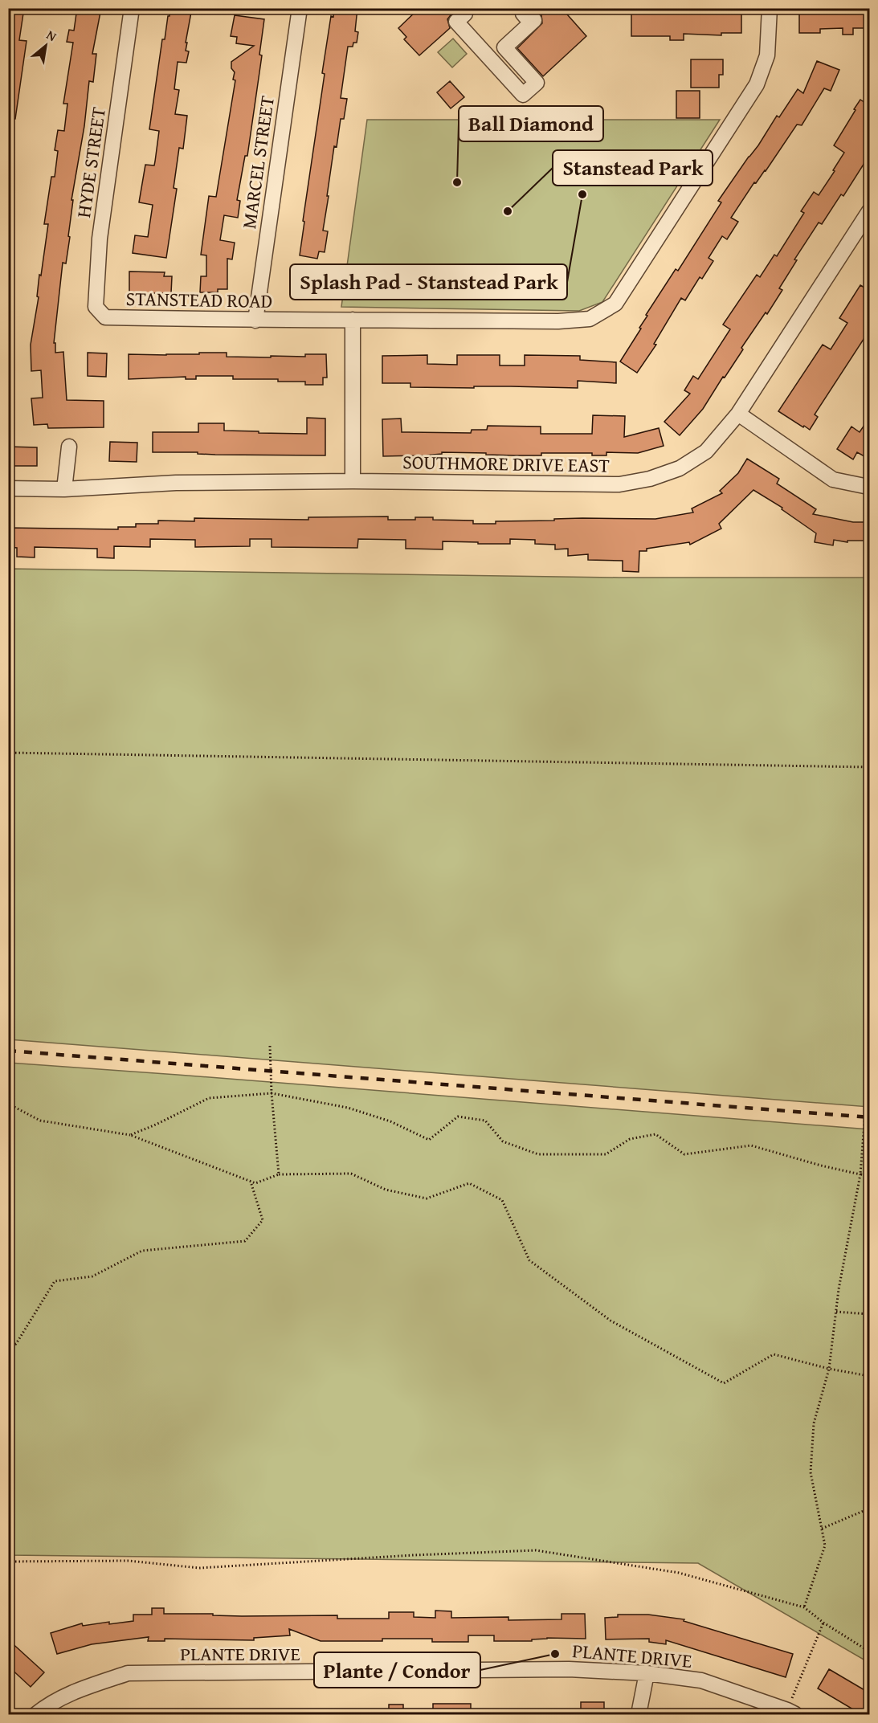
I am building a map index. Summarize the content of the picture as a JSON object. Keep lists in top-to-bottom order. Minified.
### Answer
{"streets":{"street":["HYDE STREET","MARCEL STREET","STANSTEAD ROAD","SOUTHMORE DRIVE EAST","PLANTE DRIVE"]},"crossings":[["HYDE STREET","STANSTEAD ROAD"],["MARCEL STREET","STANSTEAD ROAD"]],"places":["Ball Diamond","Splash Pad - Stanstead Park","Stanstead Park","Plante / Condor"],"north":"top right"}
